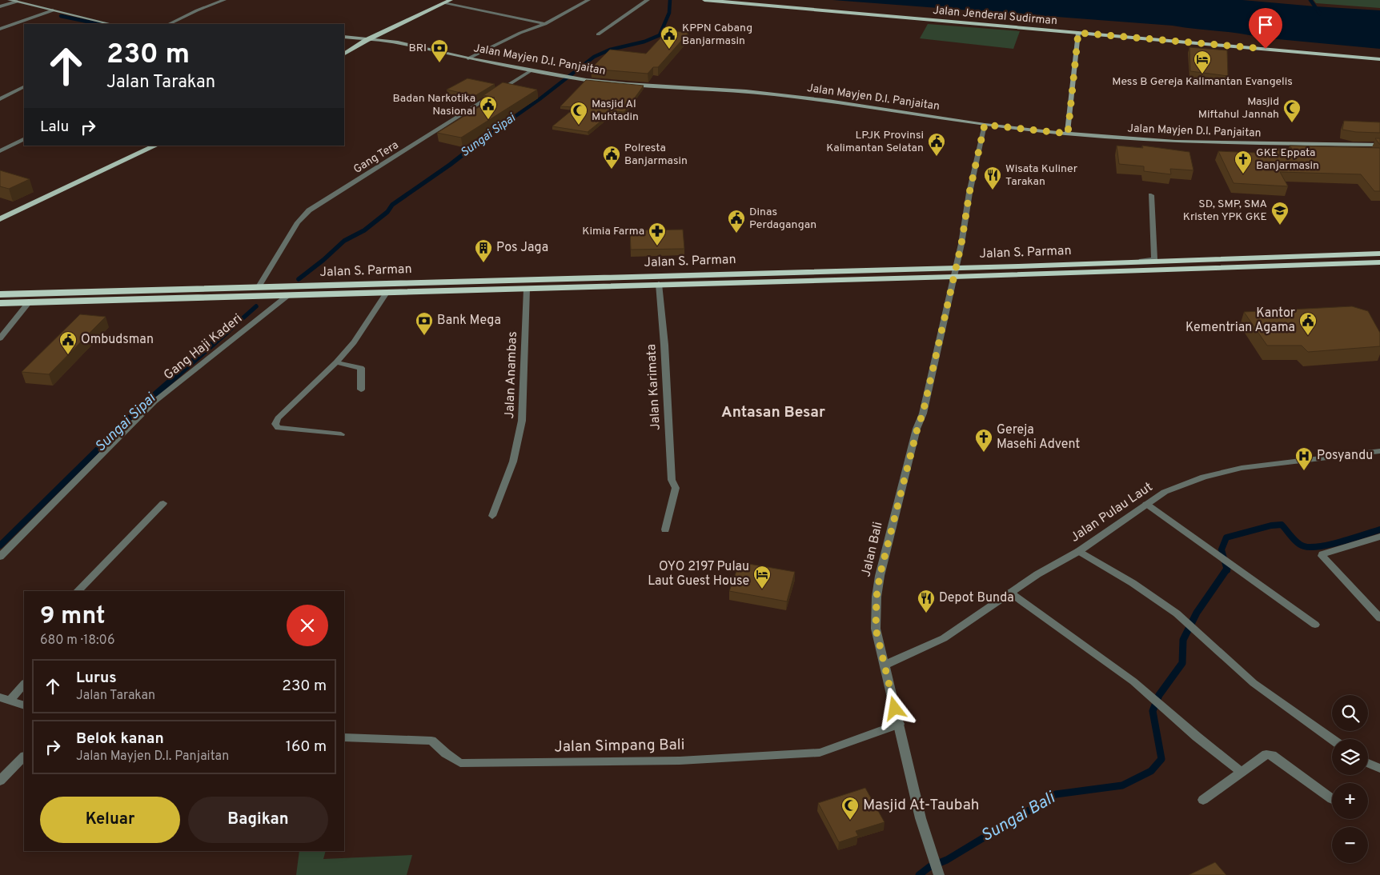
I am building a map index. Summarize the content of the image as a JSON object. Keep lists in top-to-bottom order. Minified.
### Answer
{"streets":{"highway":["Jalan S. Parman"],"main road":["Jalan Jenderal Sudirman","Jalan Mayjen D.I. Panjaitan"],"street":["Gang Tera","Gang Haji Kaderi","Jalan Anambas","Jalan Karimata","Jalan Pulau Laut","Jalan Bali","Jalan Simpang Bali"]},"crossings":[["Jalan Mayjen D.I. Panjaitan","Gang Tera"],["Jalan Mayjen D.I. Panjaitan","Jalan Bali"],["Gang Tera","Jalan S. Parman"],["Jalan S. Parman","Gang Haji Kaderi"],["Jalan S. Parman","Jalan Anambas"],["Jalan S. Parman","Jalan Karimata"],["Jalan S. Parman","Jalan Bali"],["Jalan Pulau Laut","Jalan Bali"],["Jalan Bali","Jalan Simpang Bali"]],"districts":["Antasan Besar"],"water":["Sungai Sipai","Sungai Bali"],"places":{"public building":["KPPN Cabang Banjarmasin","Badan Narkotika Nasional","LPJK Provinsi Kalimantan Selatan","Polresta Banjarmasin","Dinas Perdagangan","Kantor Kementrian Agama","Ombudsman"],"bank":["BRI","Bank Mega"],"hotel":["Mess B Gereja Kalimantan Evangelis","OYO 2197 Pulau Laut Guest House"],"mosque":["Masjid Miftahul Jannah","Masjid Al Muhtadin","Masjid At-Taubah"],"church":["GKE Eppata Banjarmasin","Gereja Masehi Advent"],"restaurant":["Wisata Kuliner Tarakan","Depot Bunda"],"school or university":["SD, SMP, SMA Kristen YPK GKE"],"pharmacy":["Kimia Farma"],"building":["Pos Jaga"],"hospital":["Posyandu"]},"page":{"turn":["230 m","Jalan Tarakan"],"then":"Lalu","heading":["9 mnt","680 m · 18:06"],"list":[{"name":"Lurus","note":"Jalan Tarakan","value":"230 m"},{"name":"Belok kanan","note":"Jalan Mayjen D.I. Panjaitan","value":"160 m"}],"map_buttons":["+","−"],"buttons":["Keluar","Bagikan"]}}
